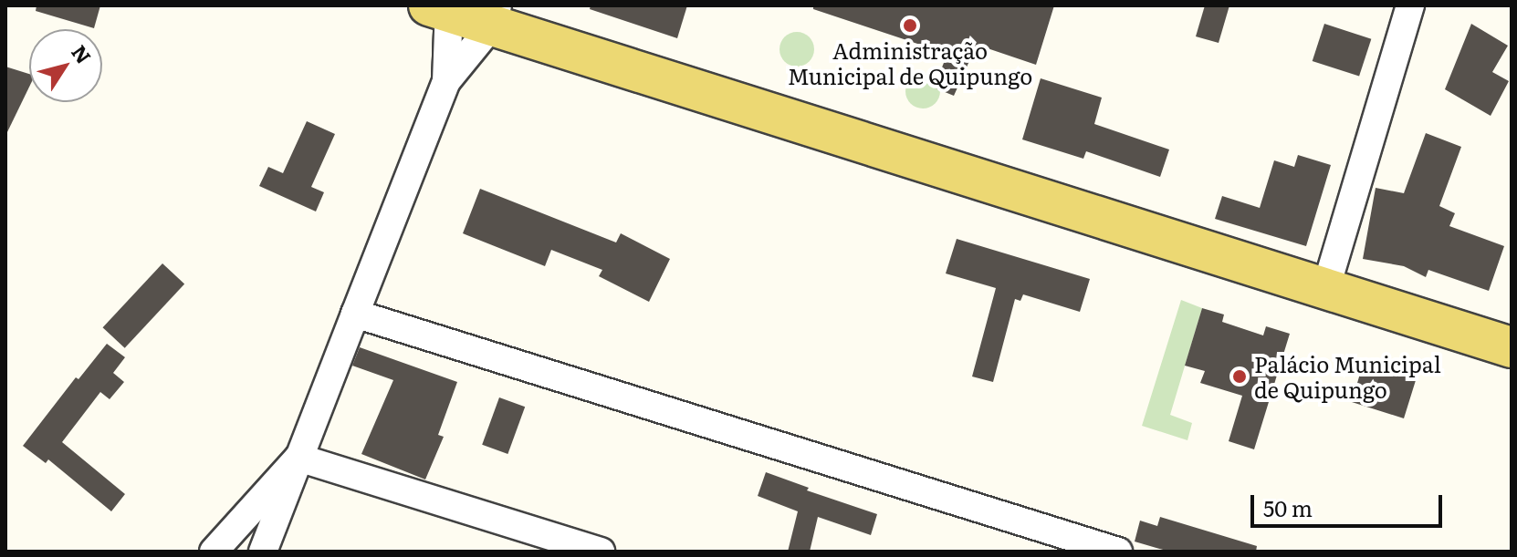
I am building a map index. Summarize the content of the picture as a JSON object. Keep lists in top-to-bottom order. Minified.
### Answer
{"places":["Administração Municipal de Quipungo","Palácio Municipal de Quipungo"],"scale_bar":"50 m","north":"top right"}
